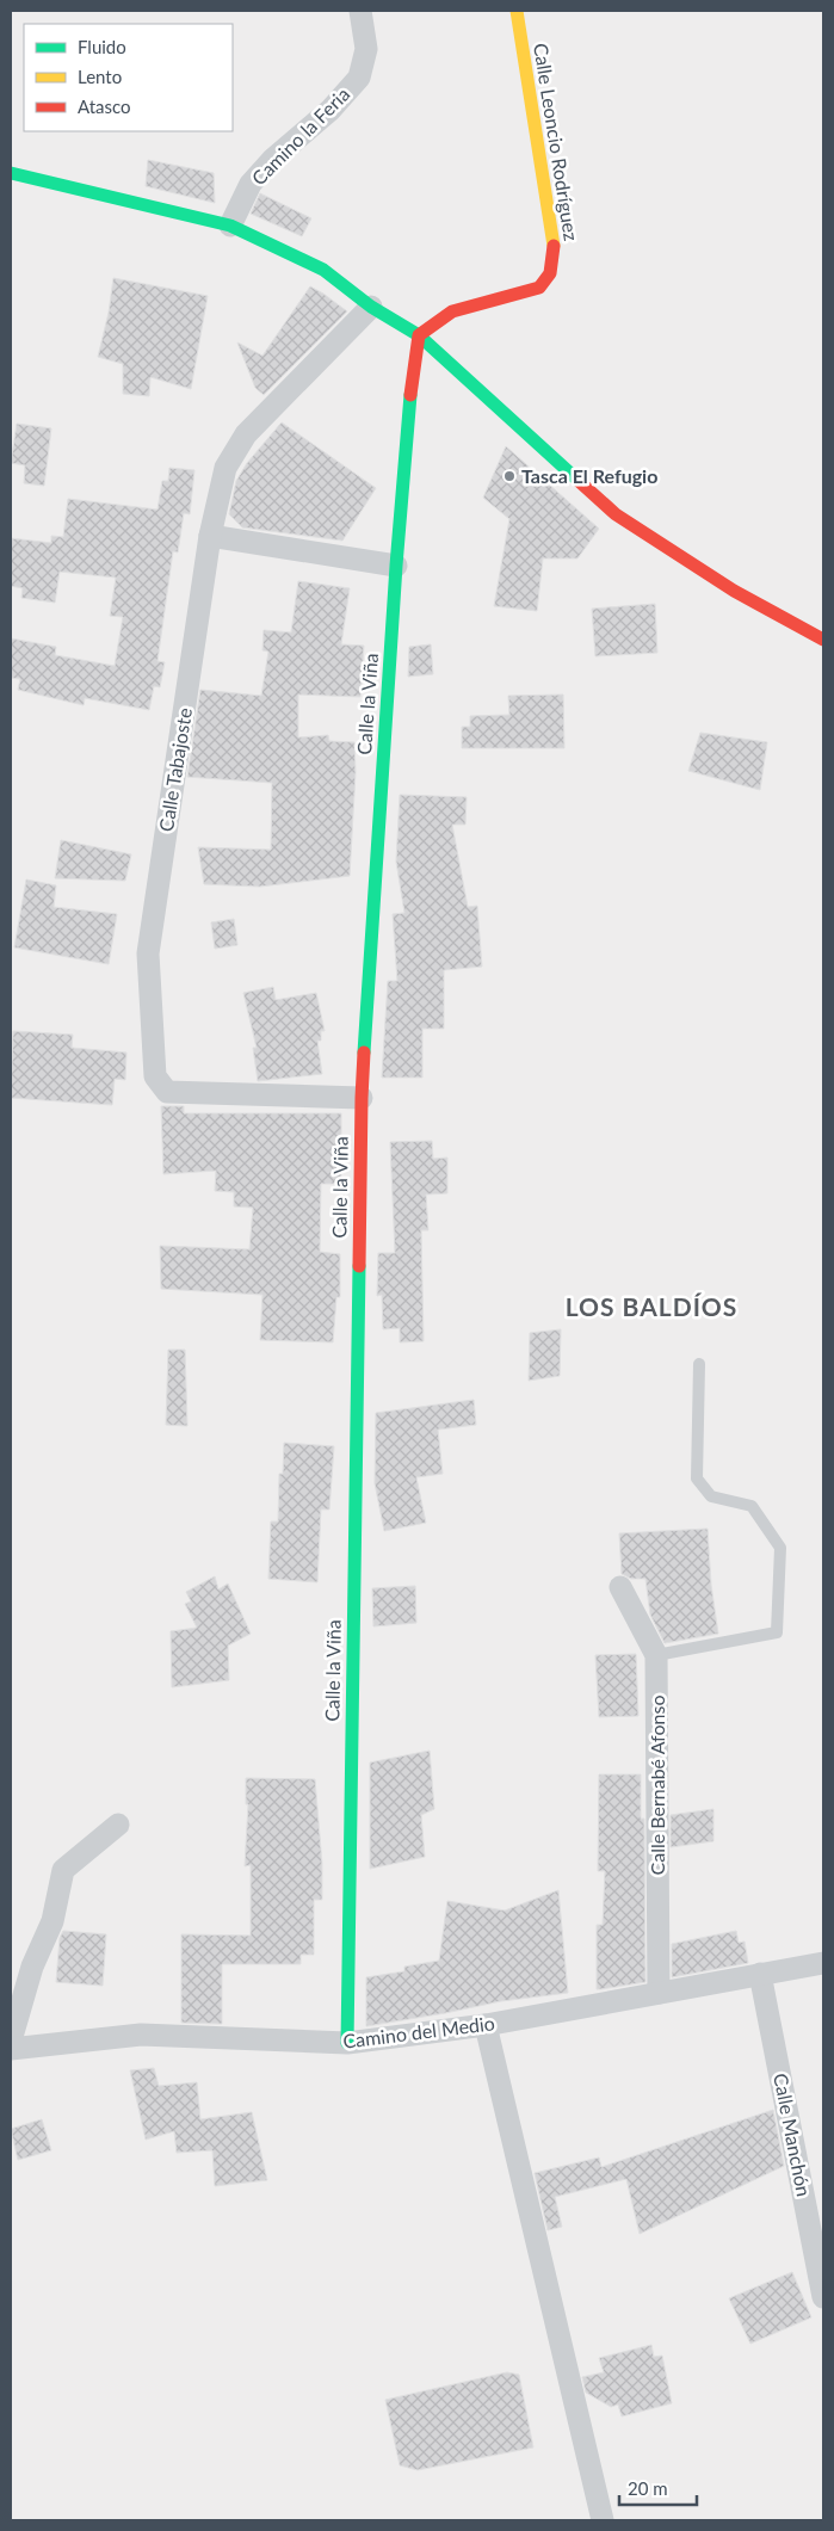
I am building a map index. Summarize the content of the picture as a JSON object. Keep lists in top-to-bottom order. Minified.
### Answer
{"streets":{"street":["Camino la Feria","Calle Leoncio Rodríguez","Calle la Viña","Calle Tabajoste","Calle Bernabé Afonso","Camino del Medio","Calle Manchón"]},"crossings":[["Calle Leoncio Rodríguez","Calle la Viña"],["Calle la Viña","Calle Tabajoste"],["Calle la Viña","Camino del Medio"],["Calle Bernabé Afonso","Camino del Medio"],["Camino del Medio","Calle Manchón"]],"districts":["LOS BALDÍOS"],"places":["Tasca El Refugio"],"legend":["Fluido","Lento","Atasco"],"scale_bar":"20 m"}
